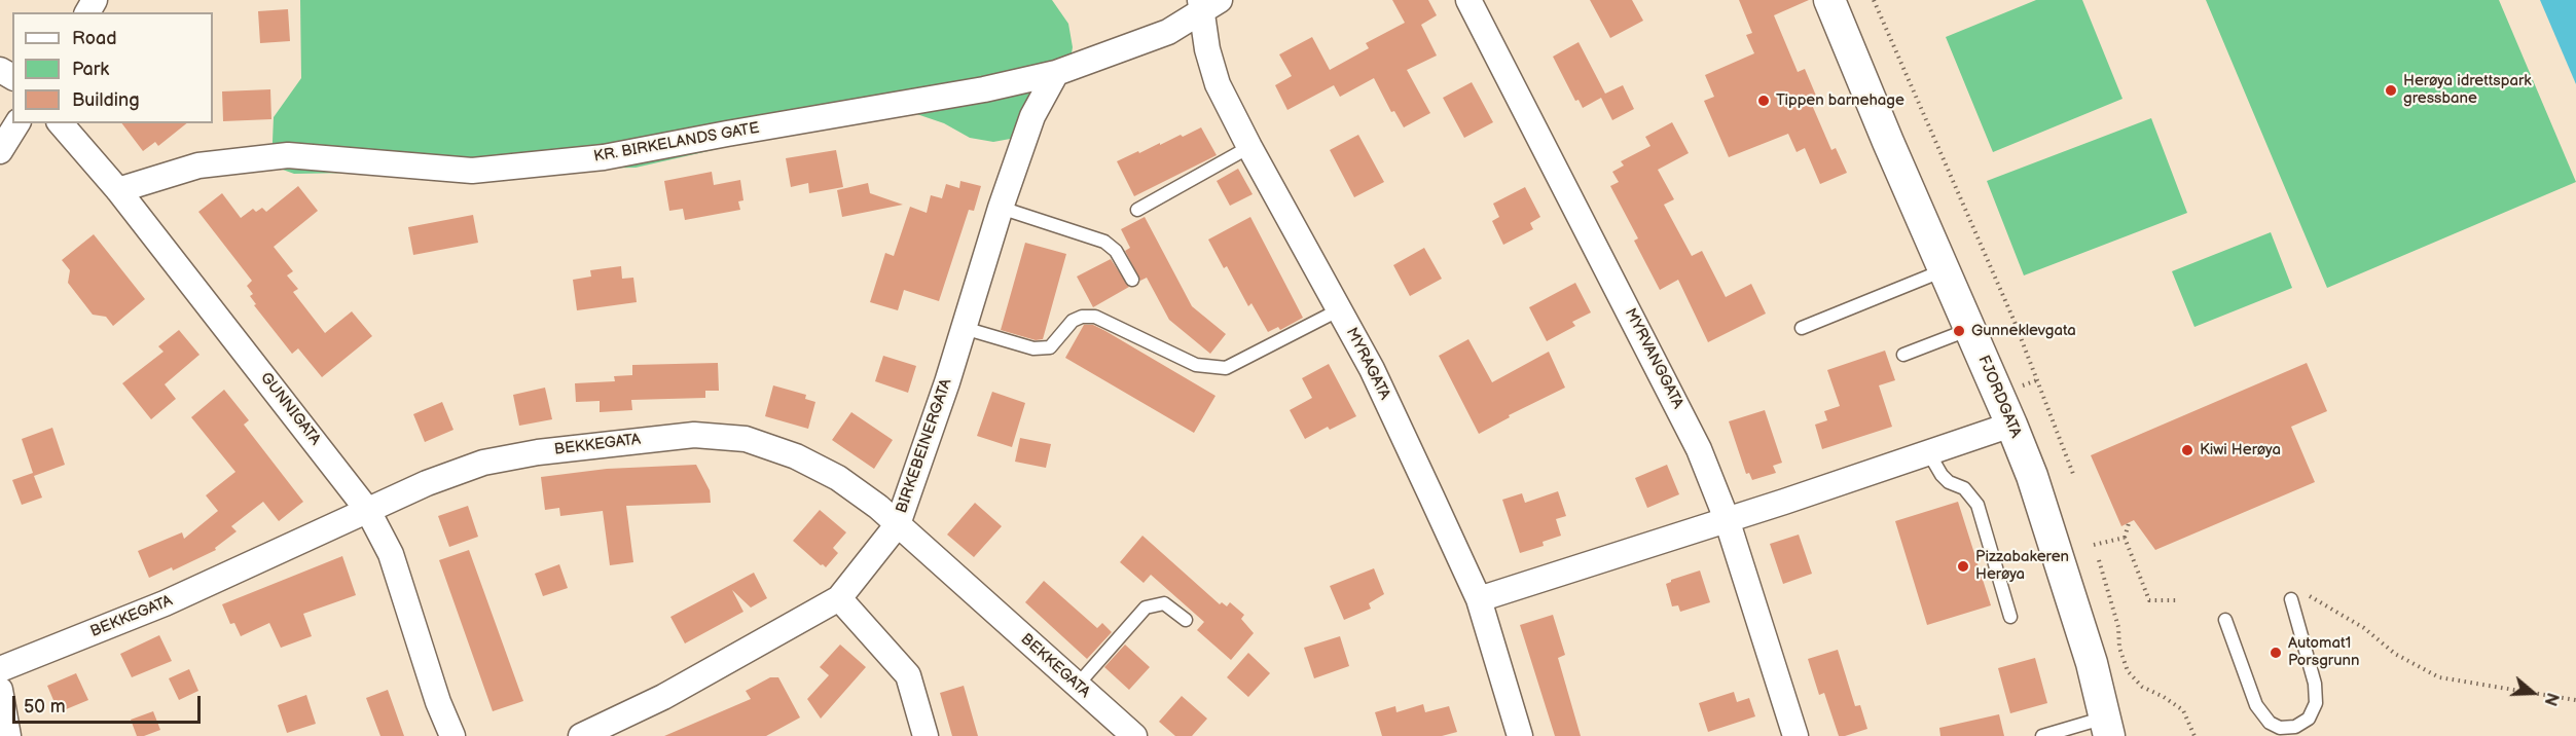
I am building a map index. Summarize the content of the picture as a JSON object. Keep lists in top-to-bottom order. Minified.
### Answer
{"streets":{"street":["KR. BIRKELANDS GATE","MYRVANGGATA","MYRAGATA","FJORDGATA","GUNNIGATA","BEKKEGATA","BIRKEBEINERGATA"]},"crossings":[["KR. BIRKELANDS GATE","MYRAGATA"],["KR. BIRKELANDS GATE","GUNNIGATA"],["KR. BIRKELANDS GATE","BIRKEBEINERGATA"],["GUNNIGATA","BEKKEGATA"],["BEKKEGATA","BIRKEBEINERGATA"]],"places":["Herøya idrettspark gressbane","Tippen barnehage","Gunneklevgata","Kiwi Herøya","Pizzabakeren Herøya","Automat1 Porsgrunn"],"legend":["Road","Park","Building"],"scale_bar":"50 m","north":"right"}
